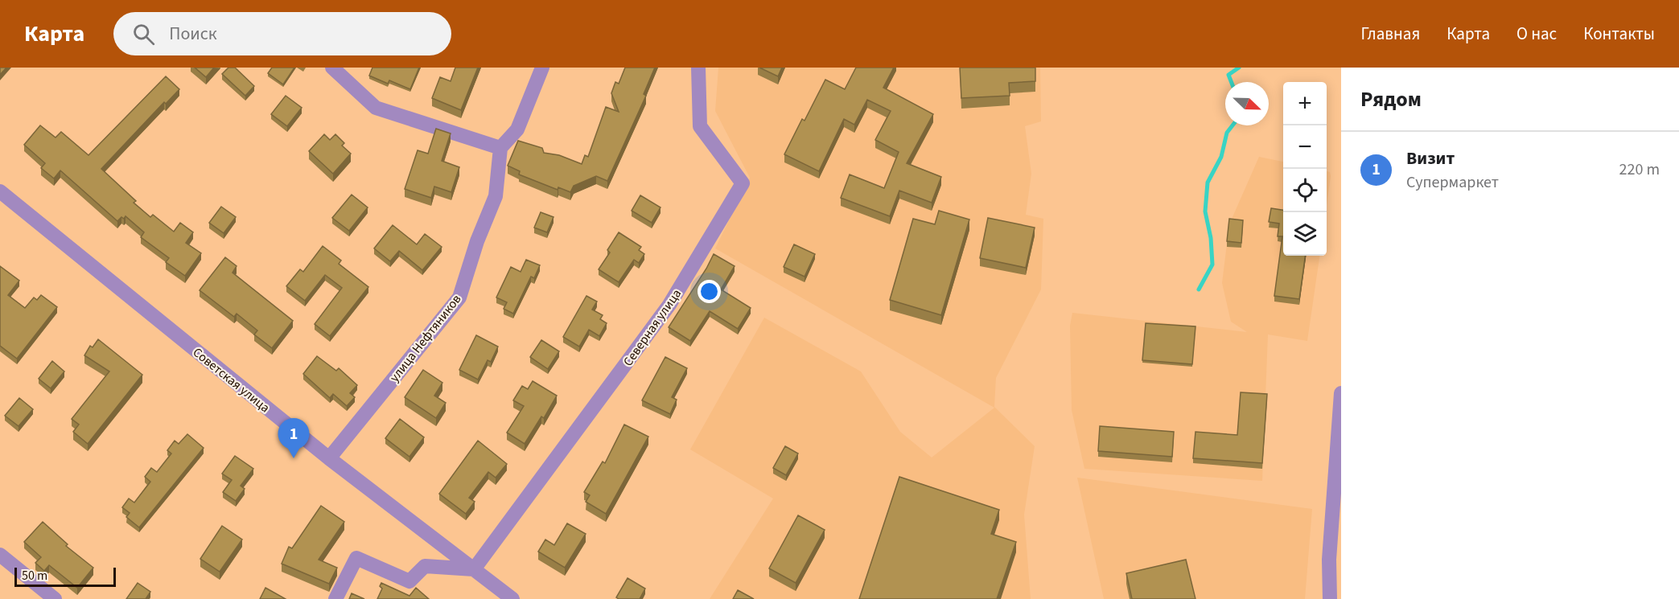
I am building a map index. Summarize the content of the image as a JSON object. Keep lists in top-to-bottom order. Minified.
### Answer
{"streets":{"street":["Северная улица","улица Нефтяников","Советская улица"]},"crossings":[["Северная улица","Советская улица"],["улица Нефтяников","Советская улица"]],"scale_bar":"50 m","north":"bottom right","page":{"header":"Карта","search":"Поиск","nav":["Главная","Карта","О нас","Контакты"],"heading":"Рядом","map_buttons":["+","−"],"list":[{"mark":"1","name":"Визит","note":"Супермаркет","value":"220 m"}],"pins":"1","scale":"50 m"}}
